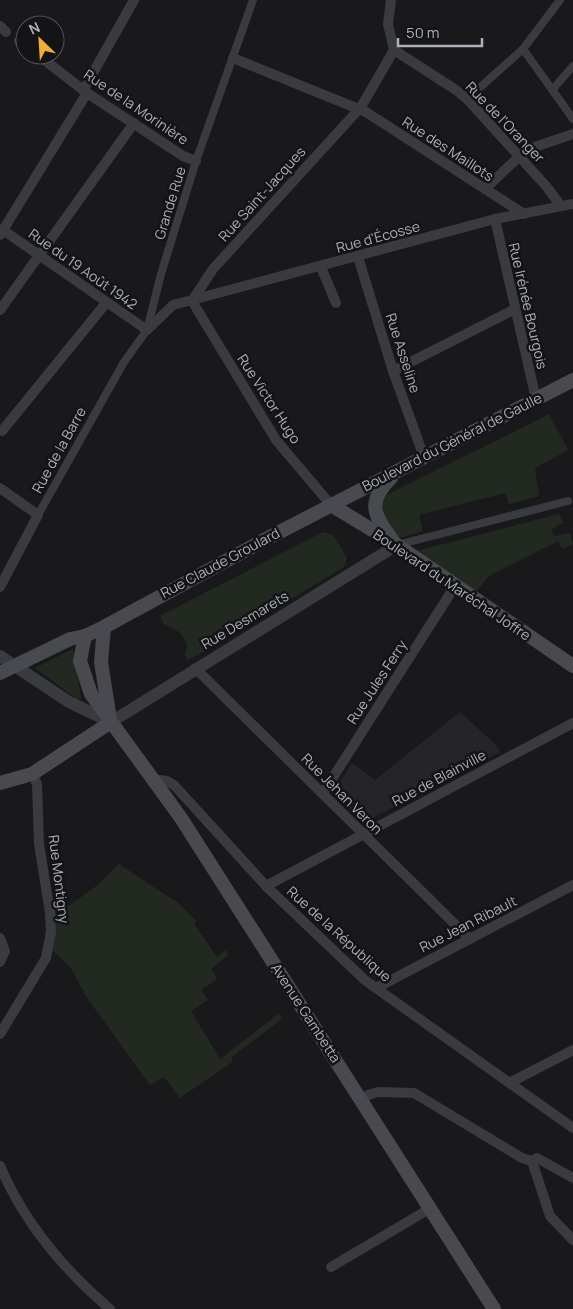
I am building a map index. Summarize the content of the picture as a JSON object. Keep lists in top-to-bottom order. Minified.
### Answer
{"streets":{"main road":["Boulevard du Général de Gaulle","Rue Claude Groulard","Boulevard du Maréchal Joffre","Avenue Gambetta"],"street":["Rue de la Morinière","Rue de l'Oranger","Rue des Maillots","Rue Saint-Jacques","Grande Rue","Rue d'Écosse","Rue du 19 Août 1942","Rue Irénée Bourgois","Rue Asseline","Rue Victor Hugo","Rue de la Barre","Rue Desmarets","Rue Jules Ferry","Rue de Blainville","Rue Jehan Veron","Rue Montigny","Rue Jean Ribault","Rue de la République"]},"crossings":[["Rue de la Morinière","Grande Rue"],["Rue de l'Oranger","Rue Saint-Jacques"],["Rue de l'Oranger","Rue d'Écosse"],["Rue des Maillots","Rue Saint-Jacques"],["Rue des Maillots","Grande Rue"],["Rue des Maillots","Rue d'Écosse"],["Rue Saint-Jacques","Rue d'Écosse"],["Rue Saint-Jacques","Rue Victor Hugo"],["Grande Rue","Rue d'Écosse"],["Grande Rue","Rue du 19 Août 1942"],["Grande Rue","Rue de la Barre"],["Rue d'Écosse","Rue du 19 Août 1942"],["Rue d'Écosse","Rue Irénée Bourgois"],["Rue d'Écosse","Rue Asseline"],["Rue d'Écosse","Rue Victor Hugo"],["Rue d'Écosse","Rue de la Barre"],["Rue du 19 Août 1942","Rue de la Barre"],["Rue Irénée Bourgois","Boulevard du Général de Gaulle"],["Rue Asseline","Boulevard du Général de Gaulle"],["Rue Victor Hugo","Boulevard du Général de Gaulle"],["Rue Victor Hugo","Rue Claude Groulard"],["Rue Victor Hugo","Boulevard du Maréchal Joffre"],["Boulevard du Général de Gaulle","Rue Claude Groulard"],["Boulevard du Général de Gaulle","Boulevard du Maréchal Joffre"],["Rue Claude Groulard","Boulevard du Maréchal Joffre"],["Rue Claude Groulard","Avenue Gambetta"],["Boulevard du Maréchal Joffre","Rue Desmarets"],["Boulevard du Maréchal Joffre","Rue Jules Ferry"],["Rue Desmarets","Rue Jehan Veron"],["Rue Desmarets","Avenue Gambetta"],["Rue Jules Ferry","Rue Jehan Veron"],["Rue de Blainville","Rue Jehan Veron"],["Rue de Blainville","Rue de la République"],["Rue Jehan Veron","Rue Jean Ribault"],["Rue Jean Ribault","Rue de la République"],["Rue de la République","Avenue Gambetta"]],"scale_bar":"50 m","north":"top left"}
